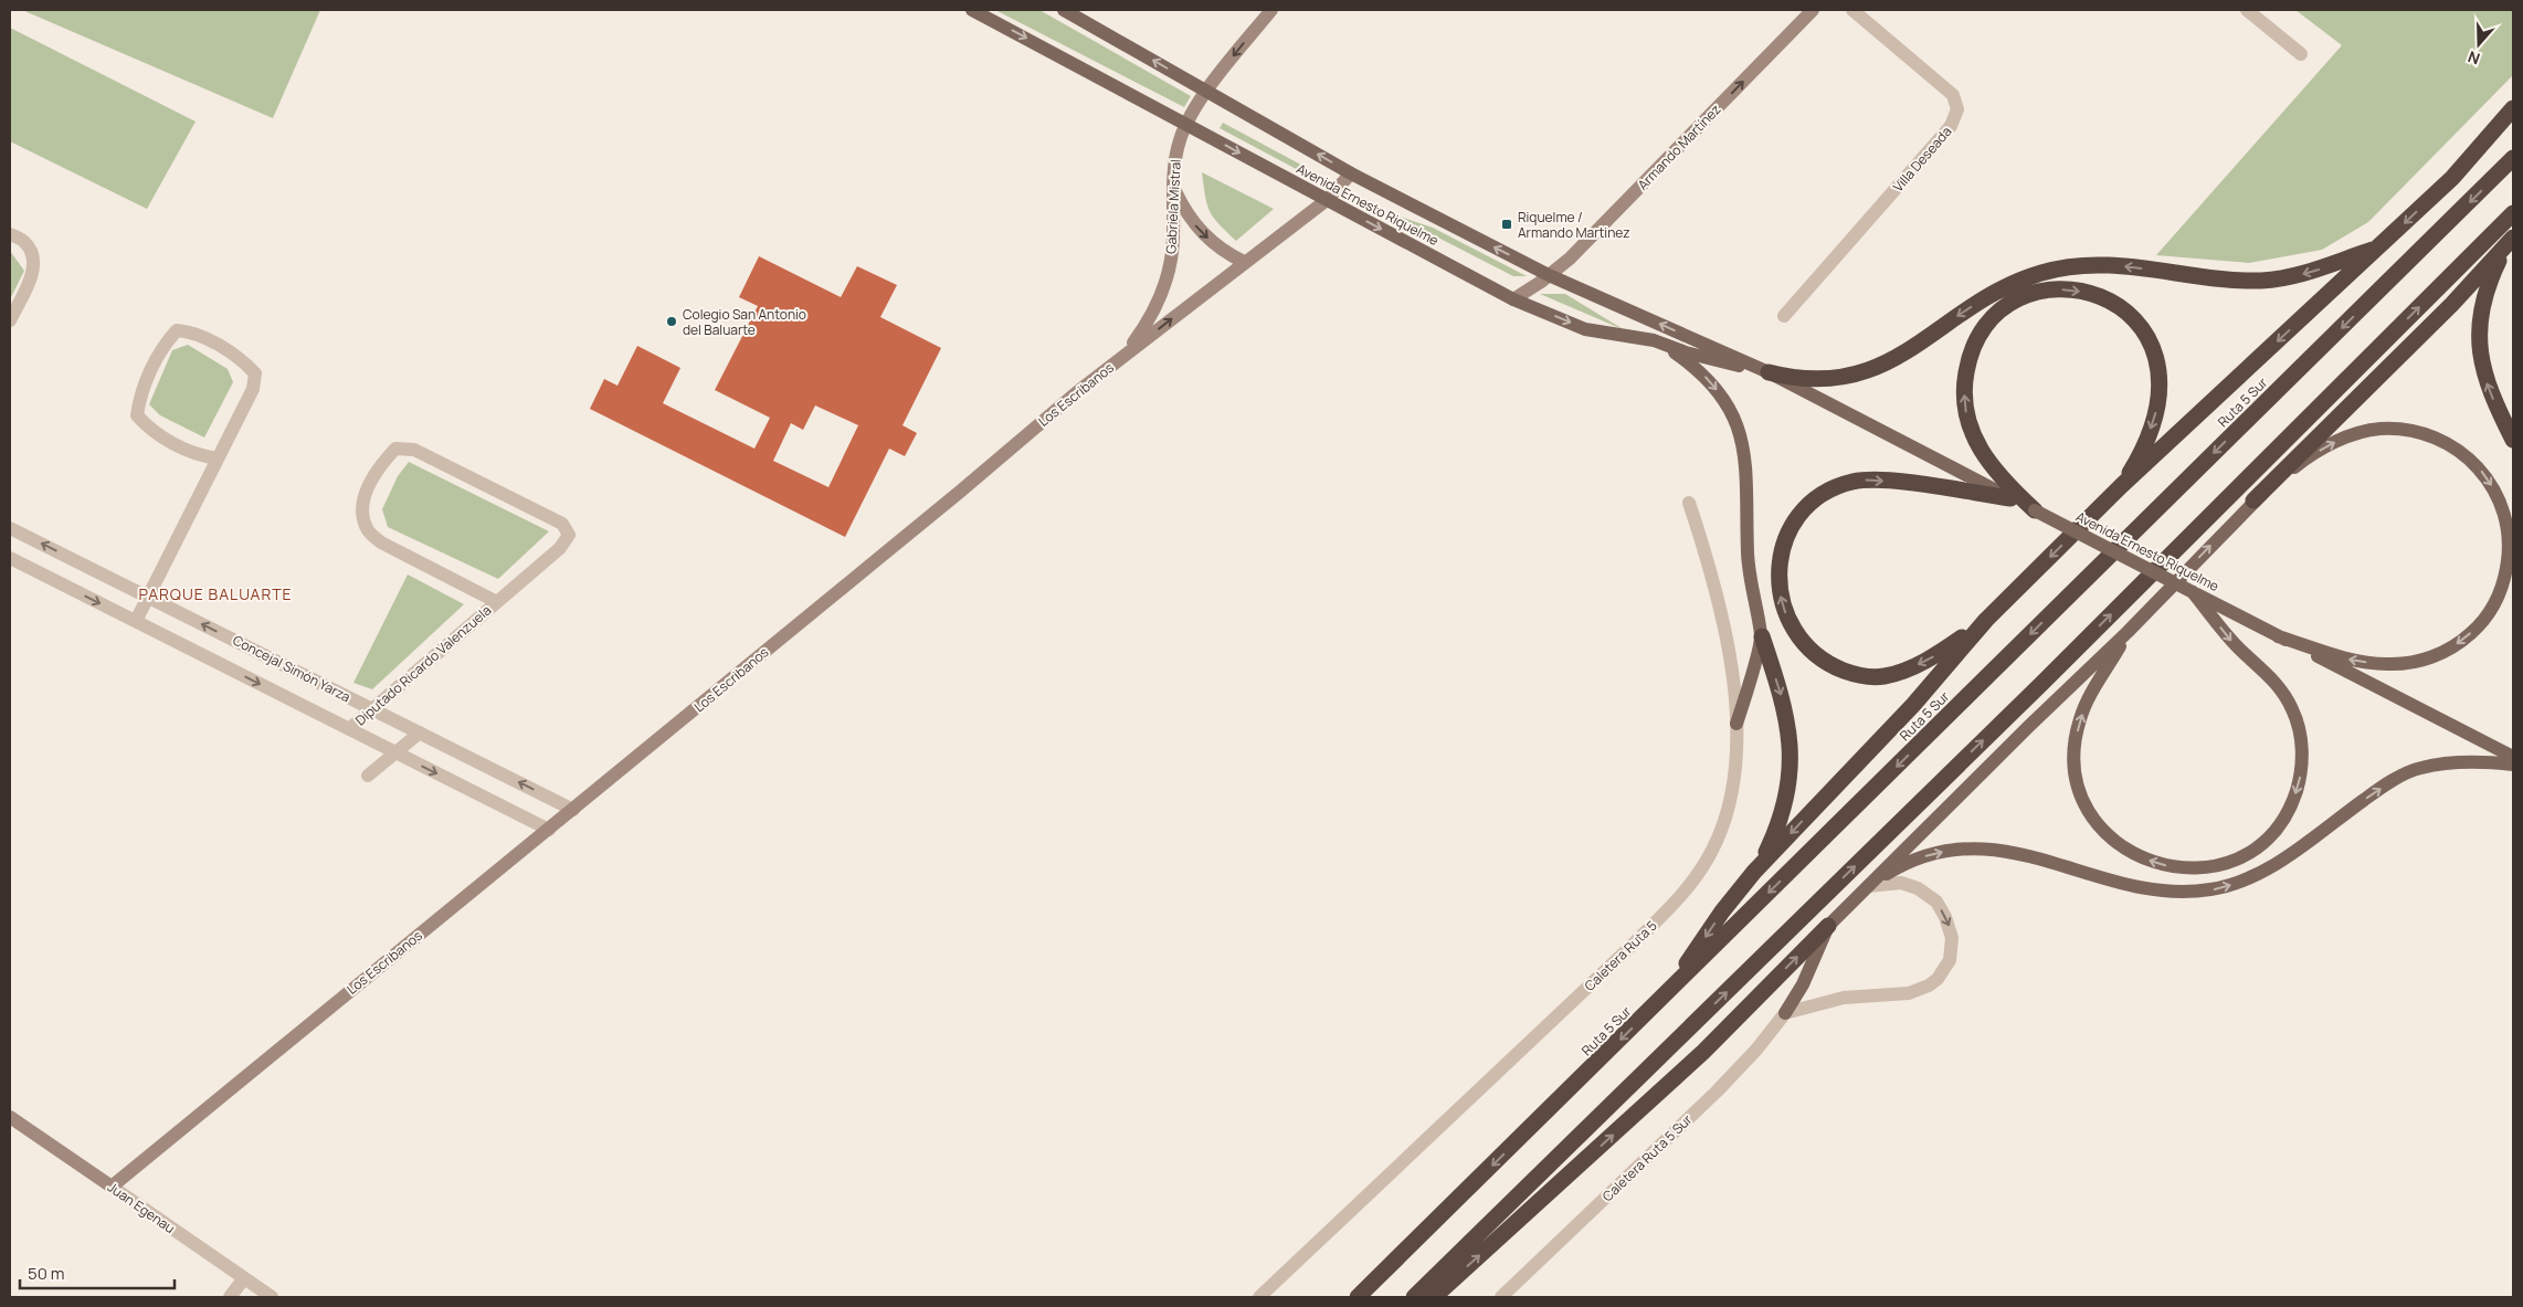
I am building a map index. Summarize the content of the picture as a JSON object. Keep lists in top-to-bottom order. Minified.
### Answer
{"streets":{"highway":["Ruta 5 Sur"],"main road":["Armando Martínez","Avenida Ernesto Riquelme","Gabriela Mistral","Los Escribanos","Juan Egenau"],"street":["Villa Deseada","Diputado Ricardo Valenzuela","Concejal Simón Yarza","Caletera Ruta 5","Caletera Ruta 5 Sur"]},"crossings":[["Armando Martínez","Avenida Ernesto Riquelme"],["Avenida Ernesto Riquelme","Gabriela Mistral"],["Avenida Ernesto Riquelme","Los Escribanos"],["Gabriela Mistral","Los Escribanos"],["Los Escribanos","Concejal Simón Yarza"],["Los Escribanos","Juan Egenau"],["Diputado Ricardo Valenzuela","Concejal Simón Yarza"]],"one_way":["Armando Martínez"],"districts":["PARQUE BALUARTE"],"places":{"transit":["Riquelme / Armando Martinez"],"other":["Colegio San Antonio del Baluarte"]},"scale_bar":"50 m","north":"bottom"}
